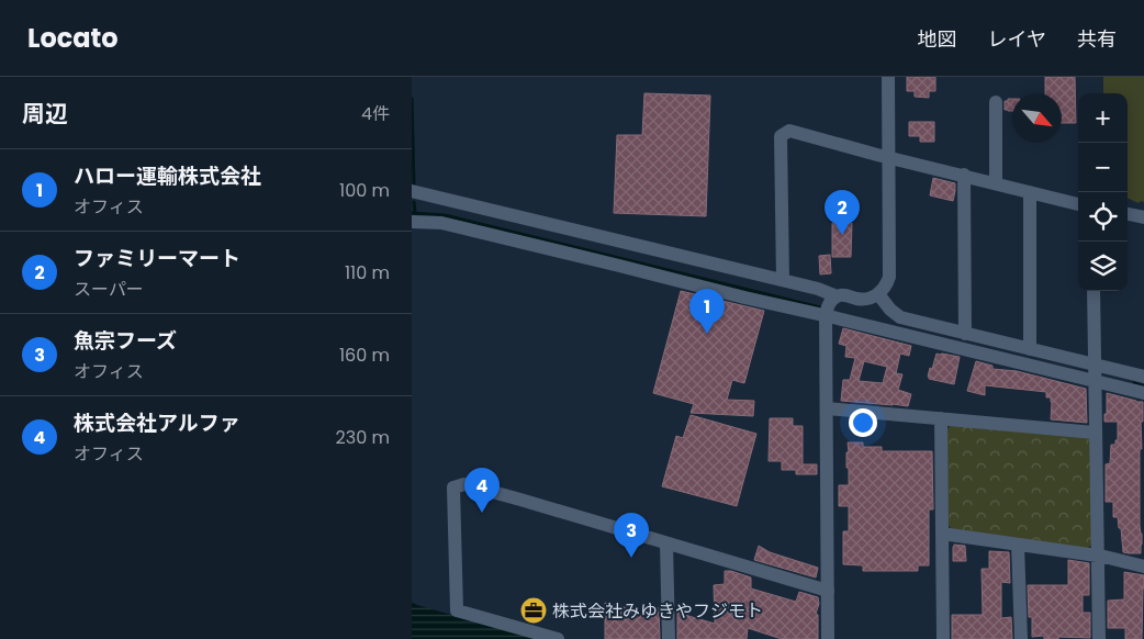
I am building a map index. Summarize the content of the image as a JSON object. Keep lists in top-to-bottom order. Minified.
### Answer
{"places":{"office":["株式会社みゆきやフジモト"]},"north":"bottom right","page":{"header":"Locato","nav":["地図","レイヤ","共有"],"heading":["周辺","4件"],"map_buttons":["+","−"],"list":[{"mark":"1","name":"ハロー運輸株式会社","note":"オフィス","value":"100 m"},{"mark":"2","name":"ファミリーマート","note":"スーパー","value":"110 m"},{"mark":"3","name":"魚宗フーズ","note":"オフィス","value":"160 m"},{"mark":"4","name":"株式会社アルファ","note":"オフィス","value":"230 m"}],"pins":["2","1","4","3"]}}
